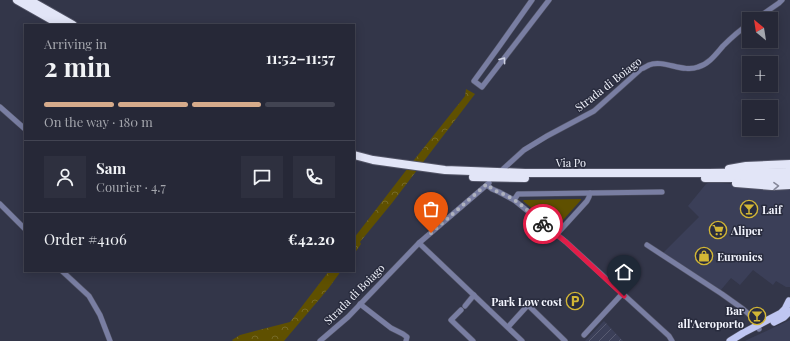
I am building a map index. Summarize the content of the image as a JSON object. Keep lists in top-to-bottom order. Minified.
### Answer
{"streets":{"highway":["Via Po"],"street":["Strada di Boiago"]},"places":{"bar":["Laif","Bar all'Aeroporto"],"supermarket":["Aliper"],"shop":["Euronics"],"parking":["Park Low cost"]},"north":"top left","page":{"map_buttons":["+","−"],"heading":["2 min","Arriving in","11:52–11:57"],"panel":["Sam","Courier · 4.7","Order #4106","€42.20"],"bar":"On the way · 180 m"}}
